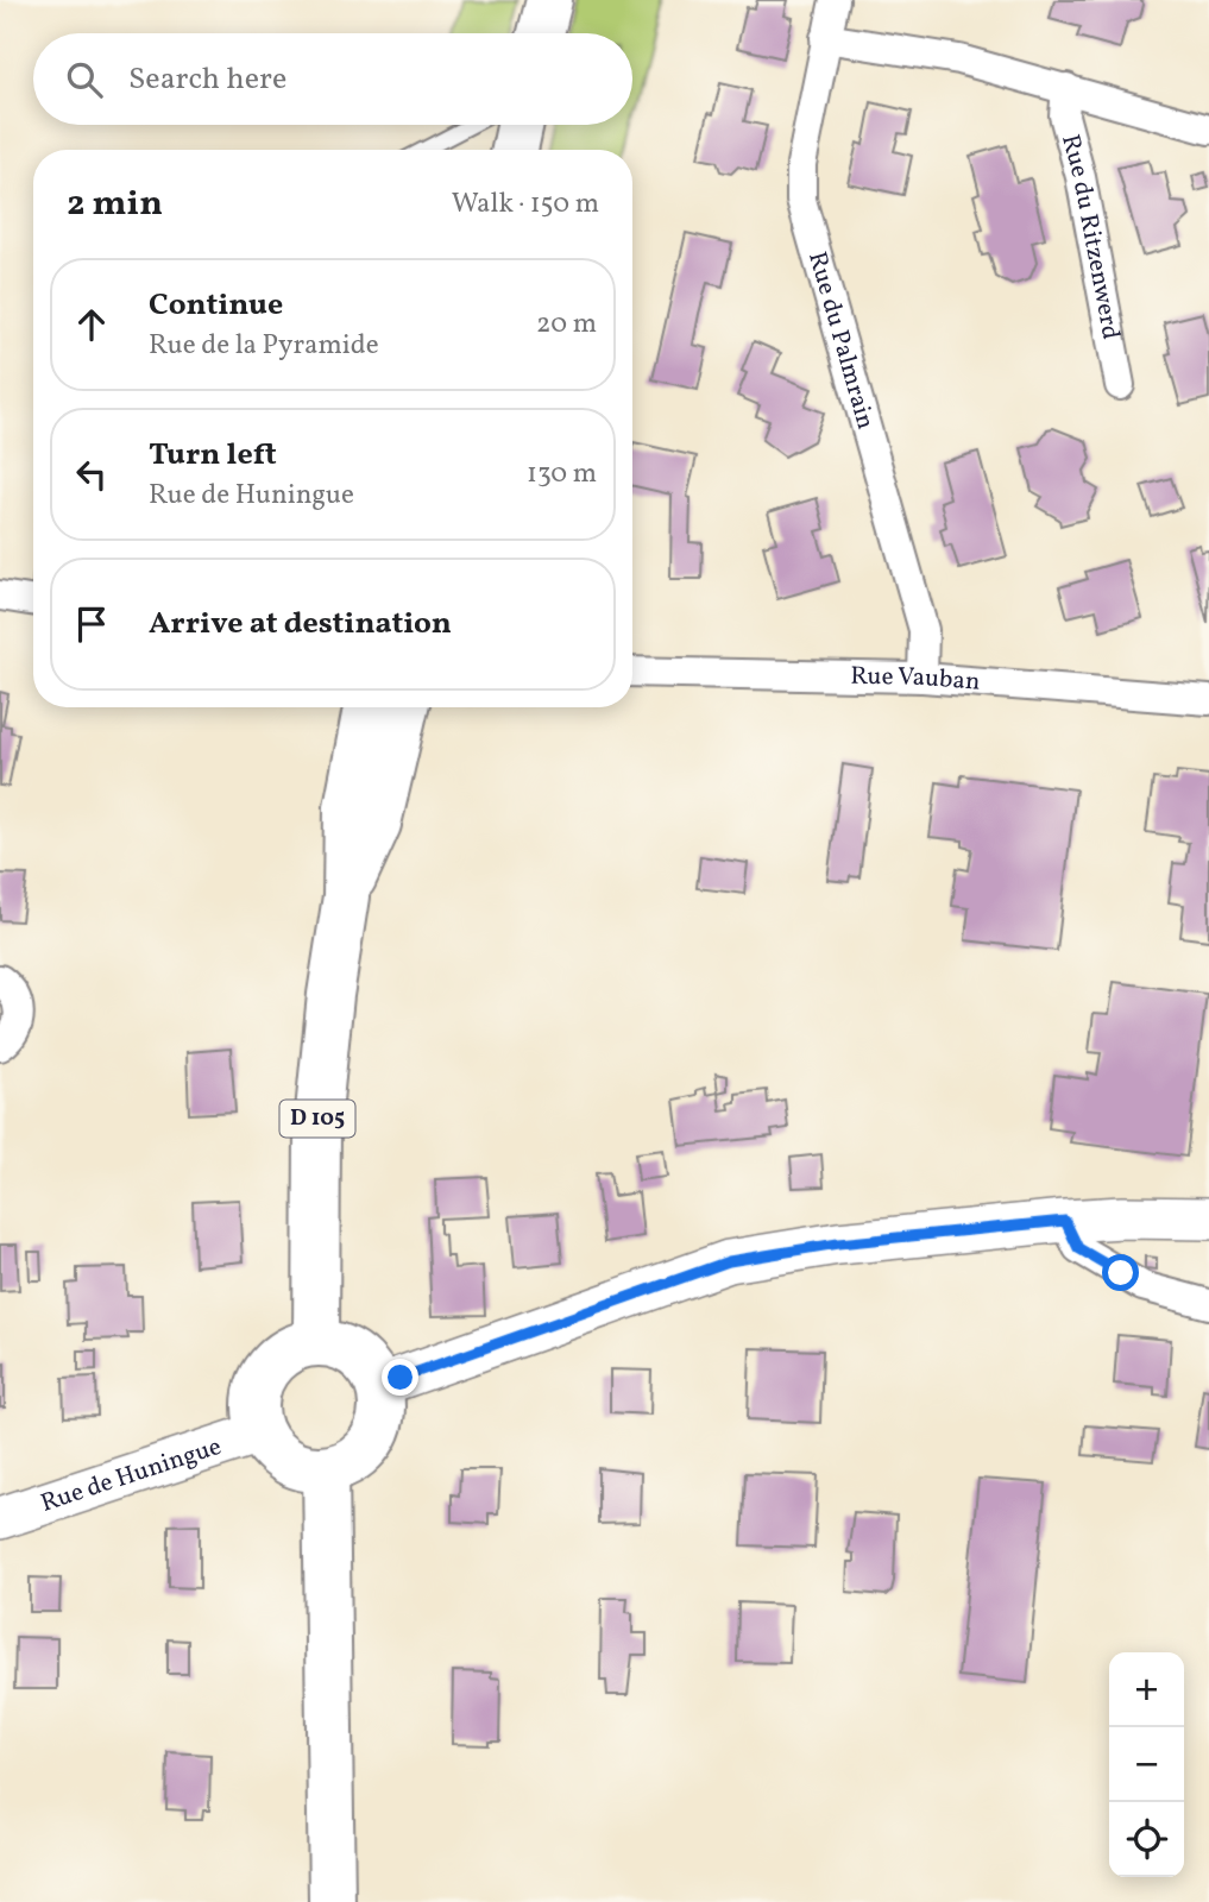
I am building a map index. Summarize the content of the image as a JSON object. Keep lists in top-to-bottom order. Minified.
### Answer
{"streets":{"main road":["D 105"],"street":["Rue du Ritzenwerd","Rue du Palmrain","Rue Vauban","Rue de Huningue"]},"crossings":[["Rue du Ritzenwerd","Rue du Palmrain"],["Rue du Palmrain","Rue Vauban"],["D 105","Rue de Huningue"]],"page":{"search":"Search here","heading":["2 min","Walk · 150 m"],"list":[["Continue","Rue de la Pyramide","20 m"],["Turn left","Rue de Huningue","130 m"],"Arrive at destination"],"map_buttons":["+","−"]}}
